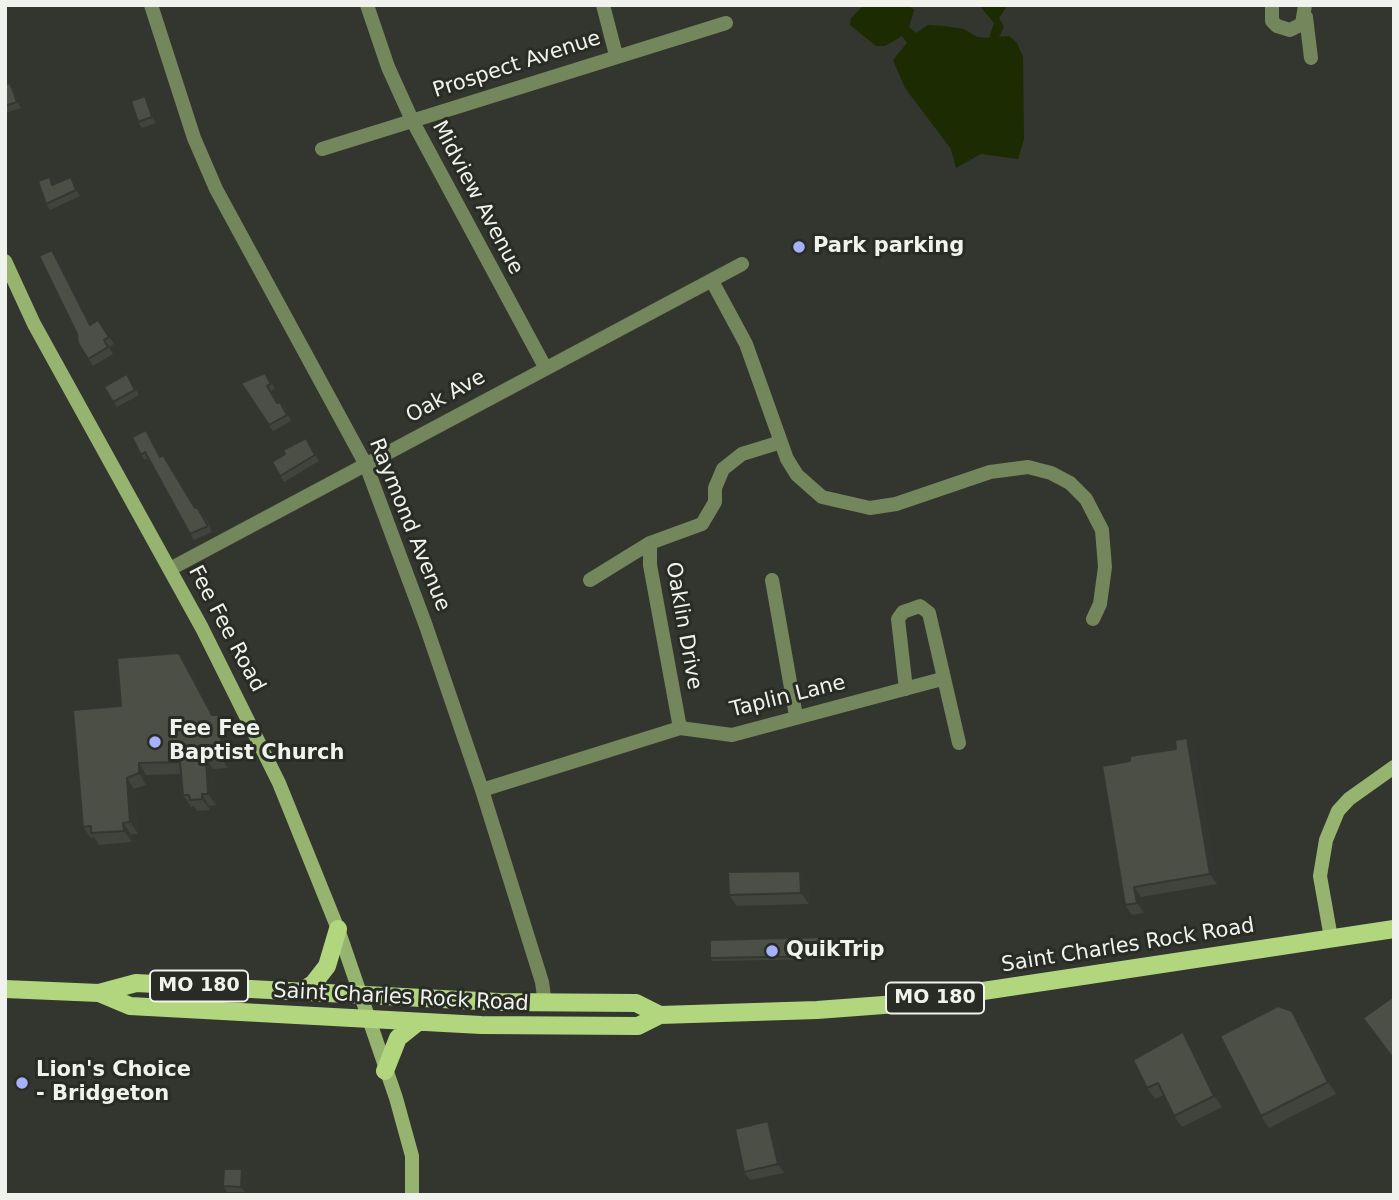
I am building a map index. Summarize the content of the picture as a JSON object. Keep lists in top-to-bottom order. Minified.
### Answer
{"streets":{"main road":["Saint Charles Rock Road","MO 180"],"street":["Prospect Avenue","Midview Avenue","Oak Ave","Raymond Avenue","Oaklin Drive","Fee Fee Road","Taplin Lane"]},"crossings":[["Prospect Avenue","Midview Avenue"],["Midview Avenue","Oak Ave"],["Oak Ave","Raymond Avenue"],["Oak Ave","Fee Fee Road"],["Raymond Avenue","Taplin Lane"],["Raymond Avenue","Saint Charles Rock Road"],["Oaklin Drive","Taplin Lane"],["Fee Fee Road","Saint Charles Rock Road"]],"places":["Park parking","Fee Fee Baptist Church","QuikTrip","Lion's Choice - Bridgeton"]}
